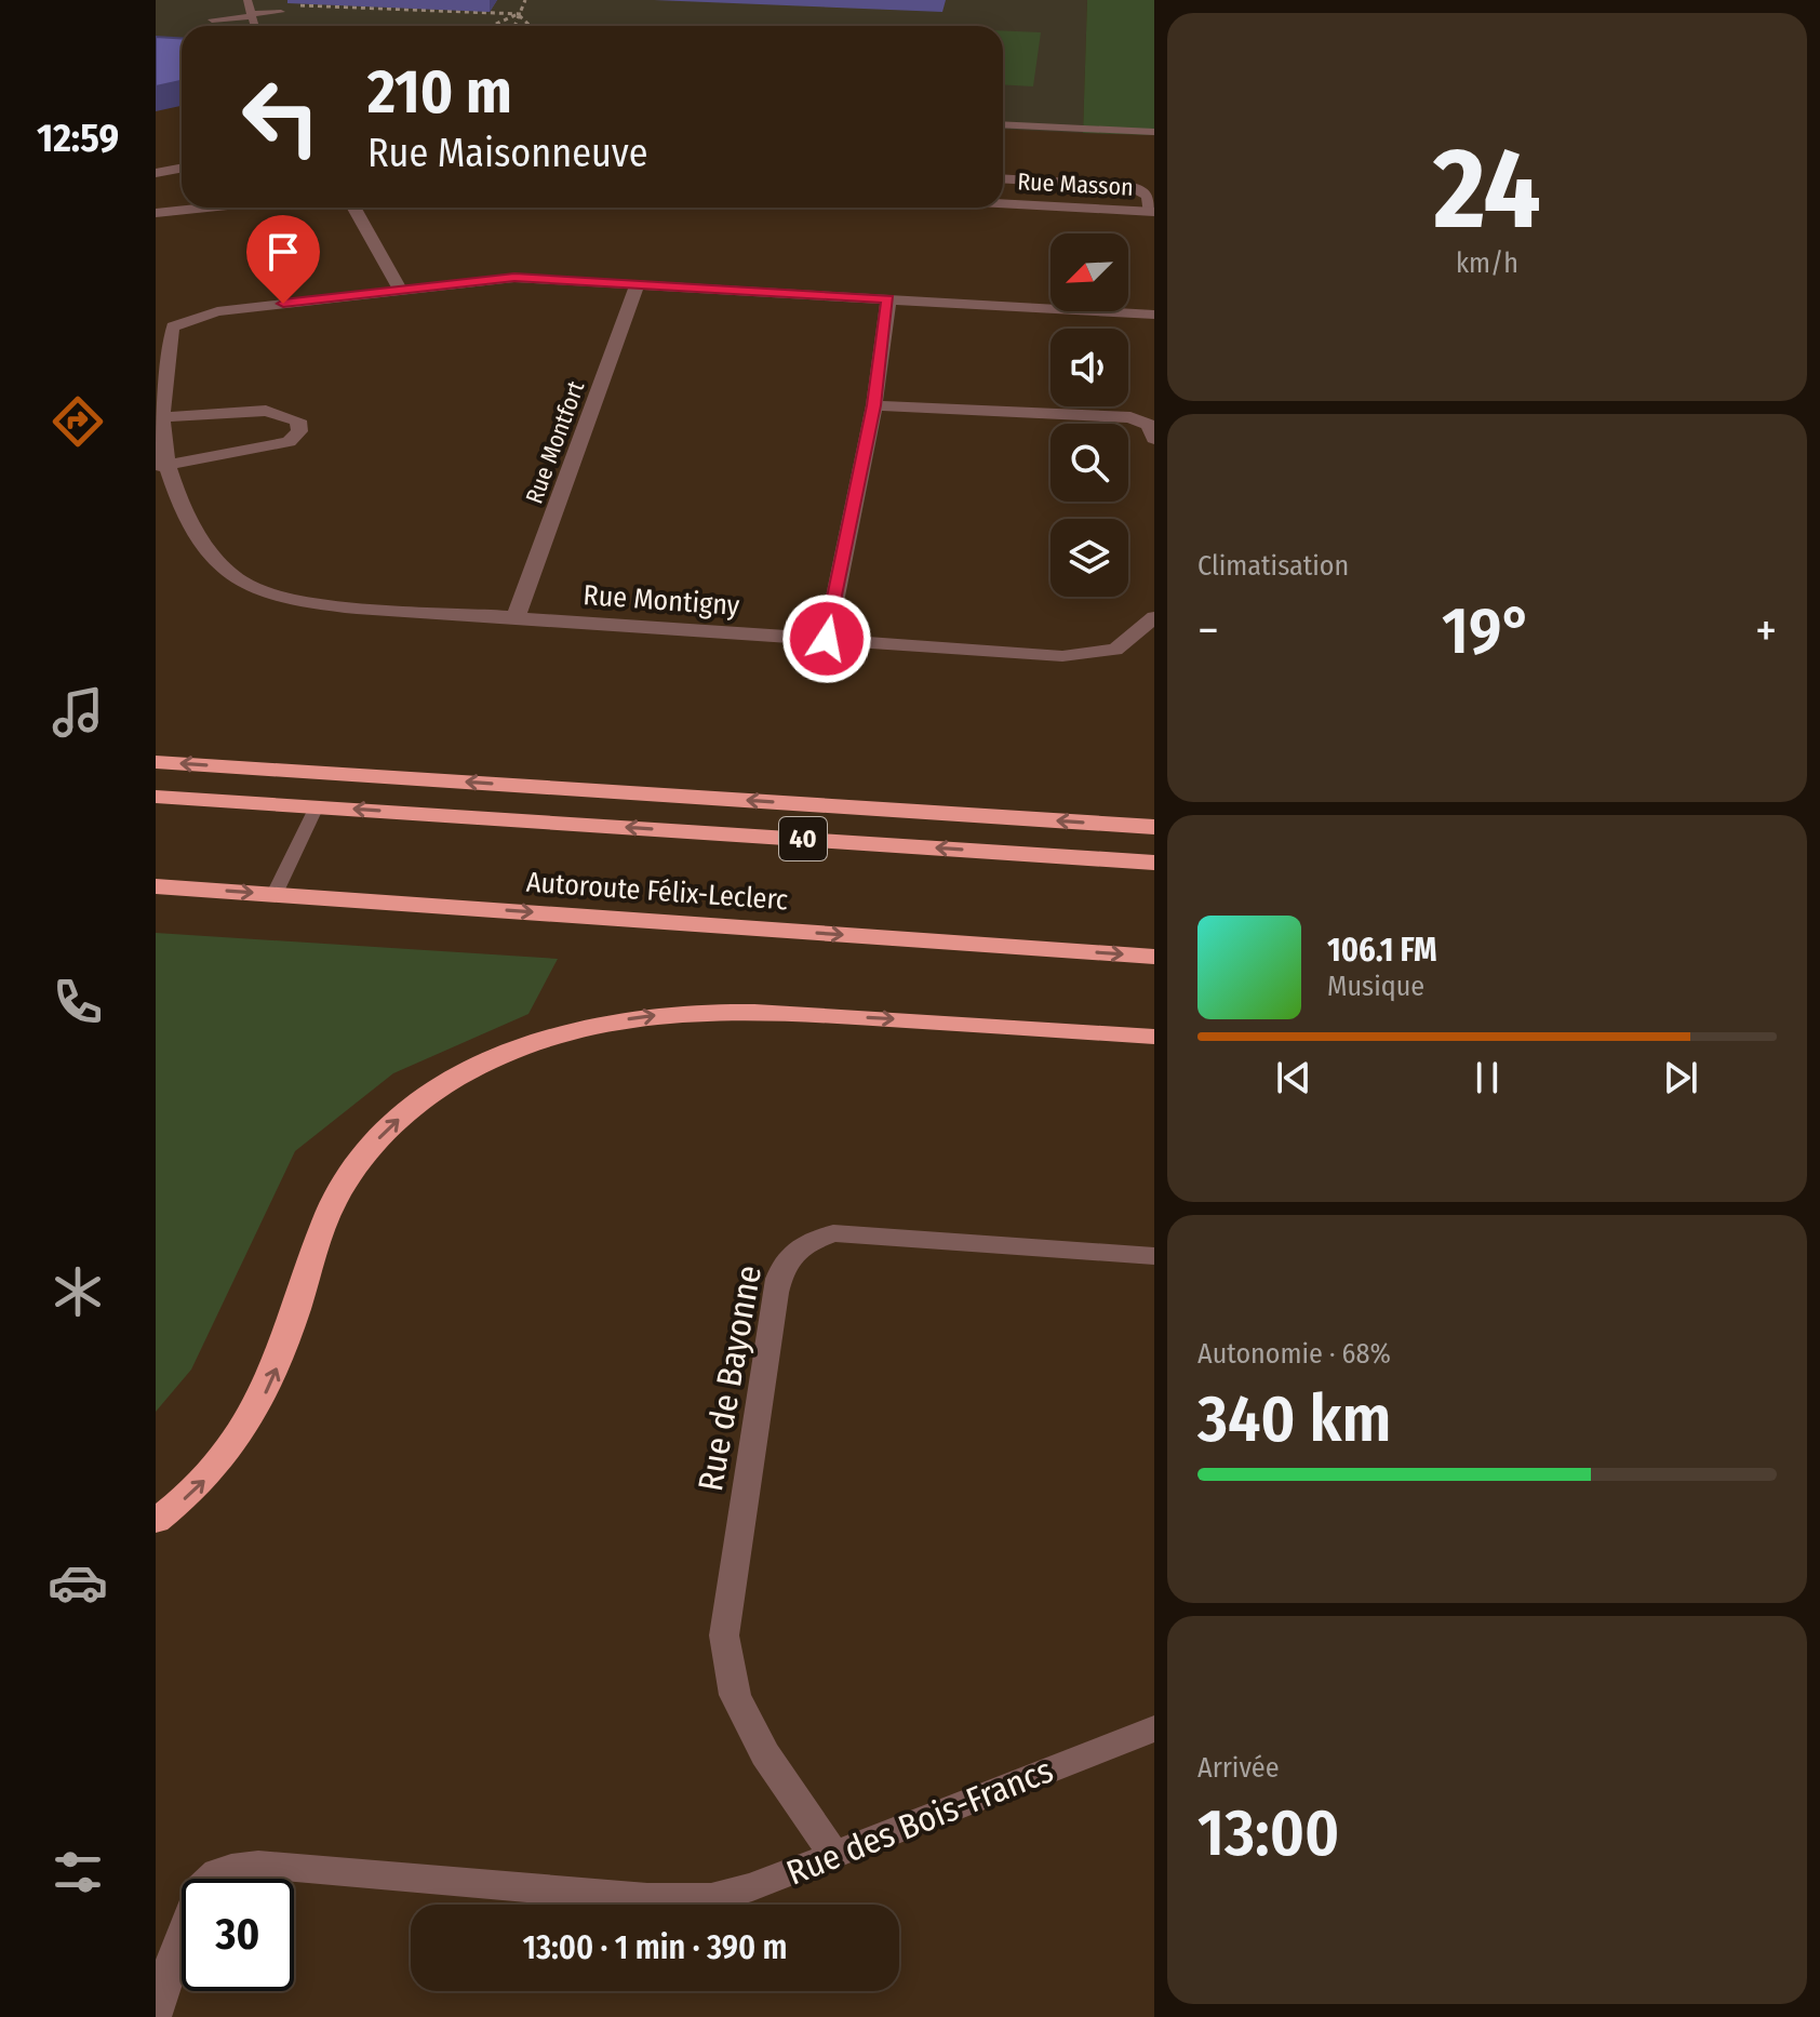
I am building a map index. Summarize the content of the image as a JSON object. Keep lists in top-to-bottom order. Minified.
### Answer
{"streets":{"highway":["40","Autoroute Félix-Leclerc"],"street":["Rue Masson","Rue Montfort","Rue Montigny","Rue de Bayonne","Rue des Bois-Francs"]},"crossings":[["Rue Montfort","Rue Montigny"],["Rue de Bayonne","Rue des Bois-Francs"]],"north":"bottom left","page":{"tabs":"12:59","tile":[["24","km/h"],"Climatisation",["Autonomie · 68%","340 km"],["Arrivée","13:00"]],"turn":["210 m","Rue Maisonneuve"],"heat":["−","19°","+"],"song":["106.1 FM","Musique"],"limit":"30","trip":"13:00 · 1 min · 390 m"}}
